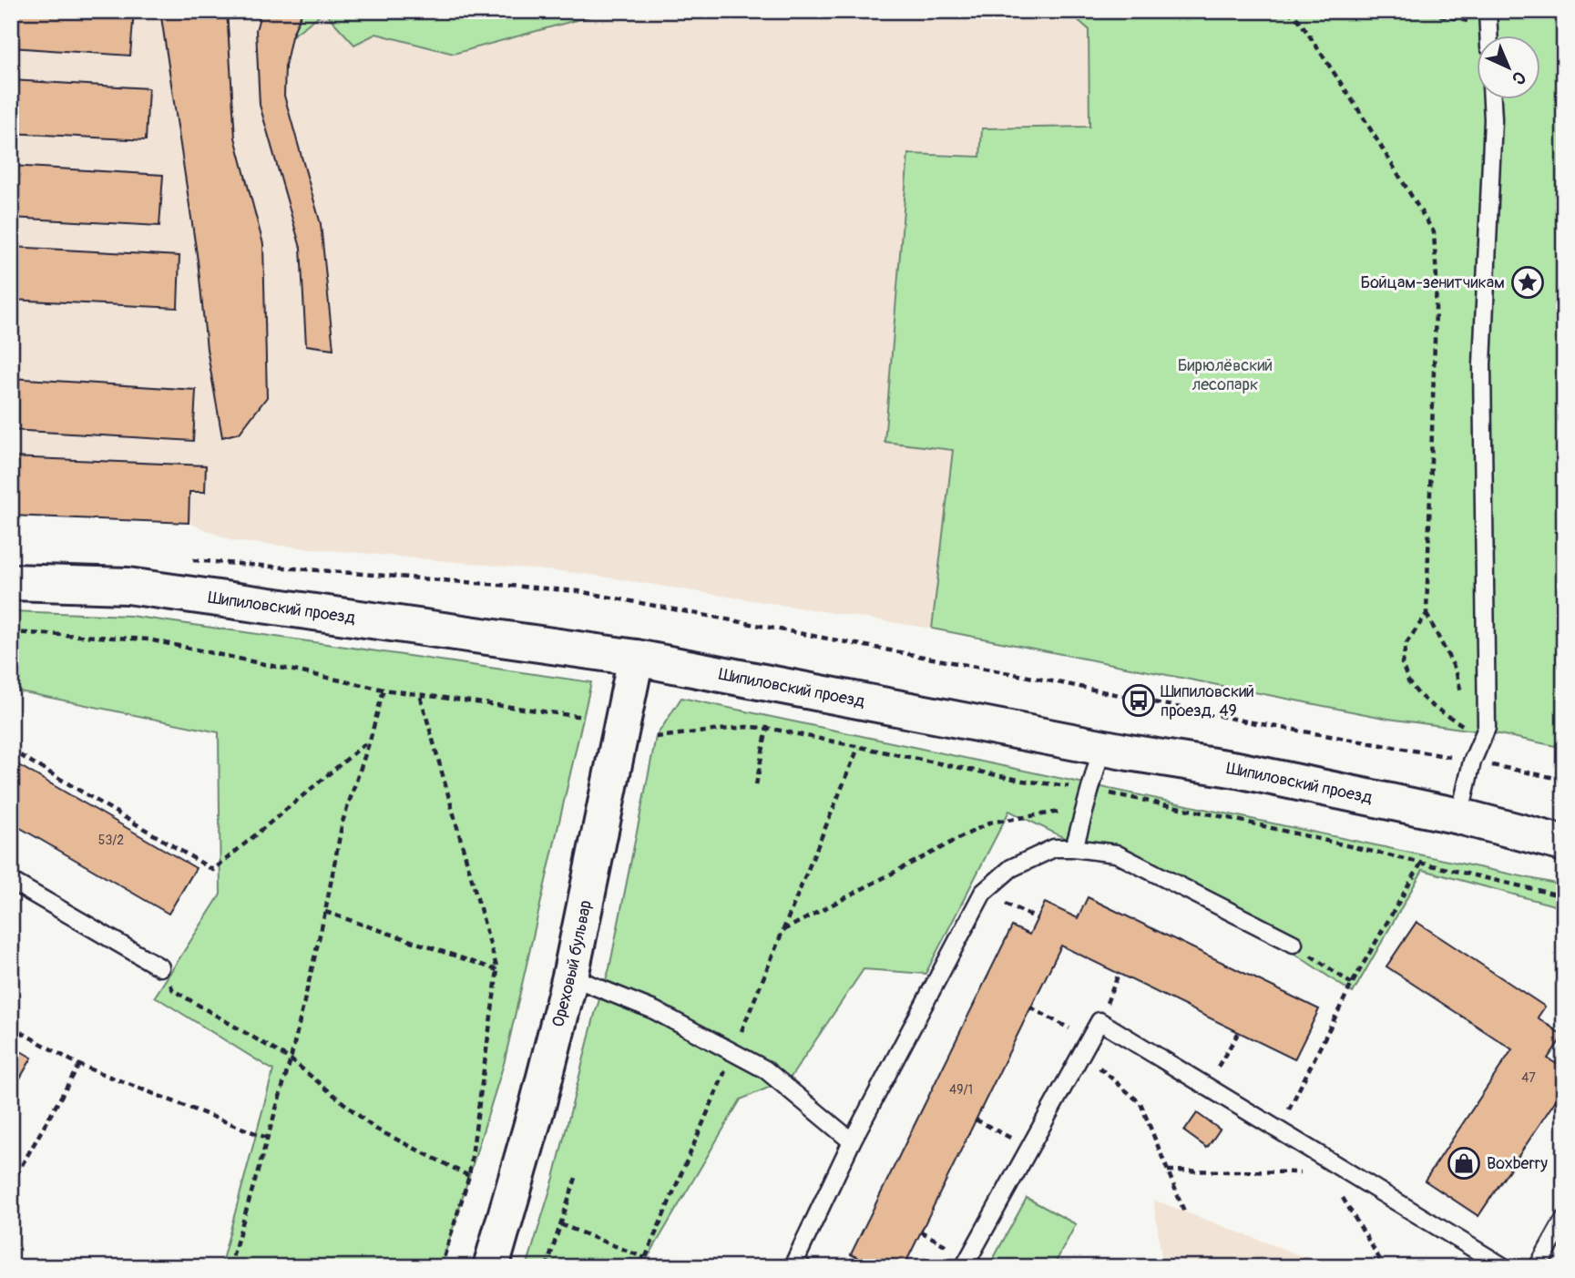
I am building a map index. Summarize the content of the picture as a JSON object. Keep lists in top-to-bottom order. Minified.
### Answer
{"streets":{"main road":["Шипиловский проезд","Ореховый бульвар"]},"crossings":[["Шипиловский проезд","Ореховый бульвар"]],"parks":["Бирюлёвский лесопарк"],"places":{"place":["Бойцам-зенитчикам"],"bus stop":["Шипиловский проезд, 49"],"shop":["Boxberry"]},"house_numbers":["53/2","47","49/1"],"north":"bottom right"}
